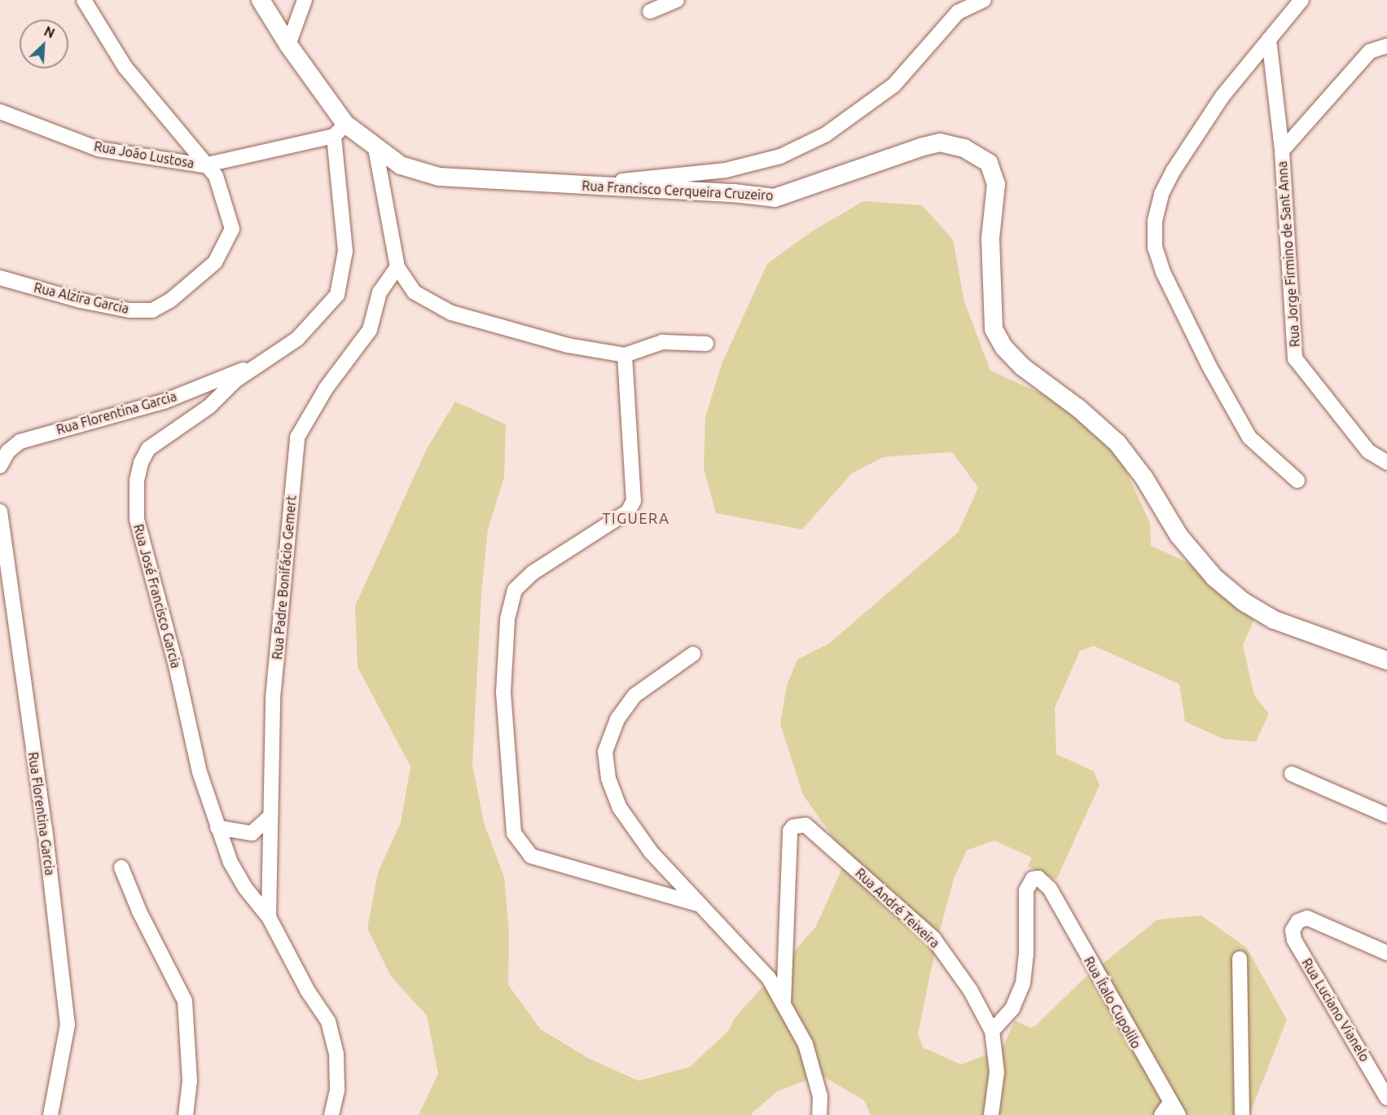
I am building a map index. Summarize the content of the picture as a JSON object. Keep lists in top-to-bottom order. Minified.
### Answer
{"streets":{"main road":["Rua Francisco Cerqueira Cruzeiro"],"street":["Rua João Lustosa","Rua Jorge Firmino de Sant Anna","Rua Alzira Garcia","Rua Florentina Garcia","Rua Padre Bonifácio Gemert","Rua José Francisco Garcia","Rua André Teixeira","Rua Ítalo Cupolilo","Rua Luciano Vianelo"]},"crossings":[["Rua João Lustosa","Rua Francisco Cerqueira Cruzeiro"],["Rua João Lustosa","Rua Alzira Garcia"],["Rua João Lustosa","Rua José Francisco Garcia"],["Rua Francisco Cerqueira Cruzeiro","Rua José Francisco Garcia"],["Rua Florentina Garcia","Rua José Francisco Garcia"],["Rua Padre Bonifácio Gemert","Rua José Francisco Garcia"],["Rua André Teixeira","Rua Ítalo Cupolilo"]],"districts":["TIGUERA"],"north":"top right"}
